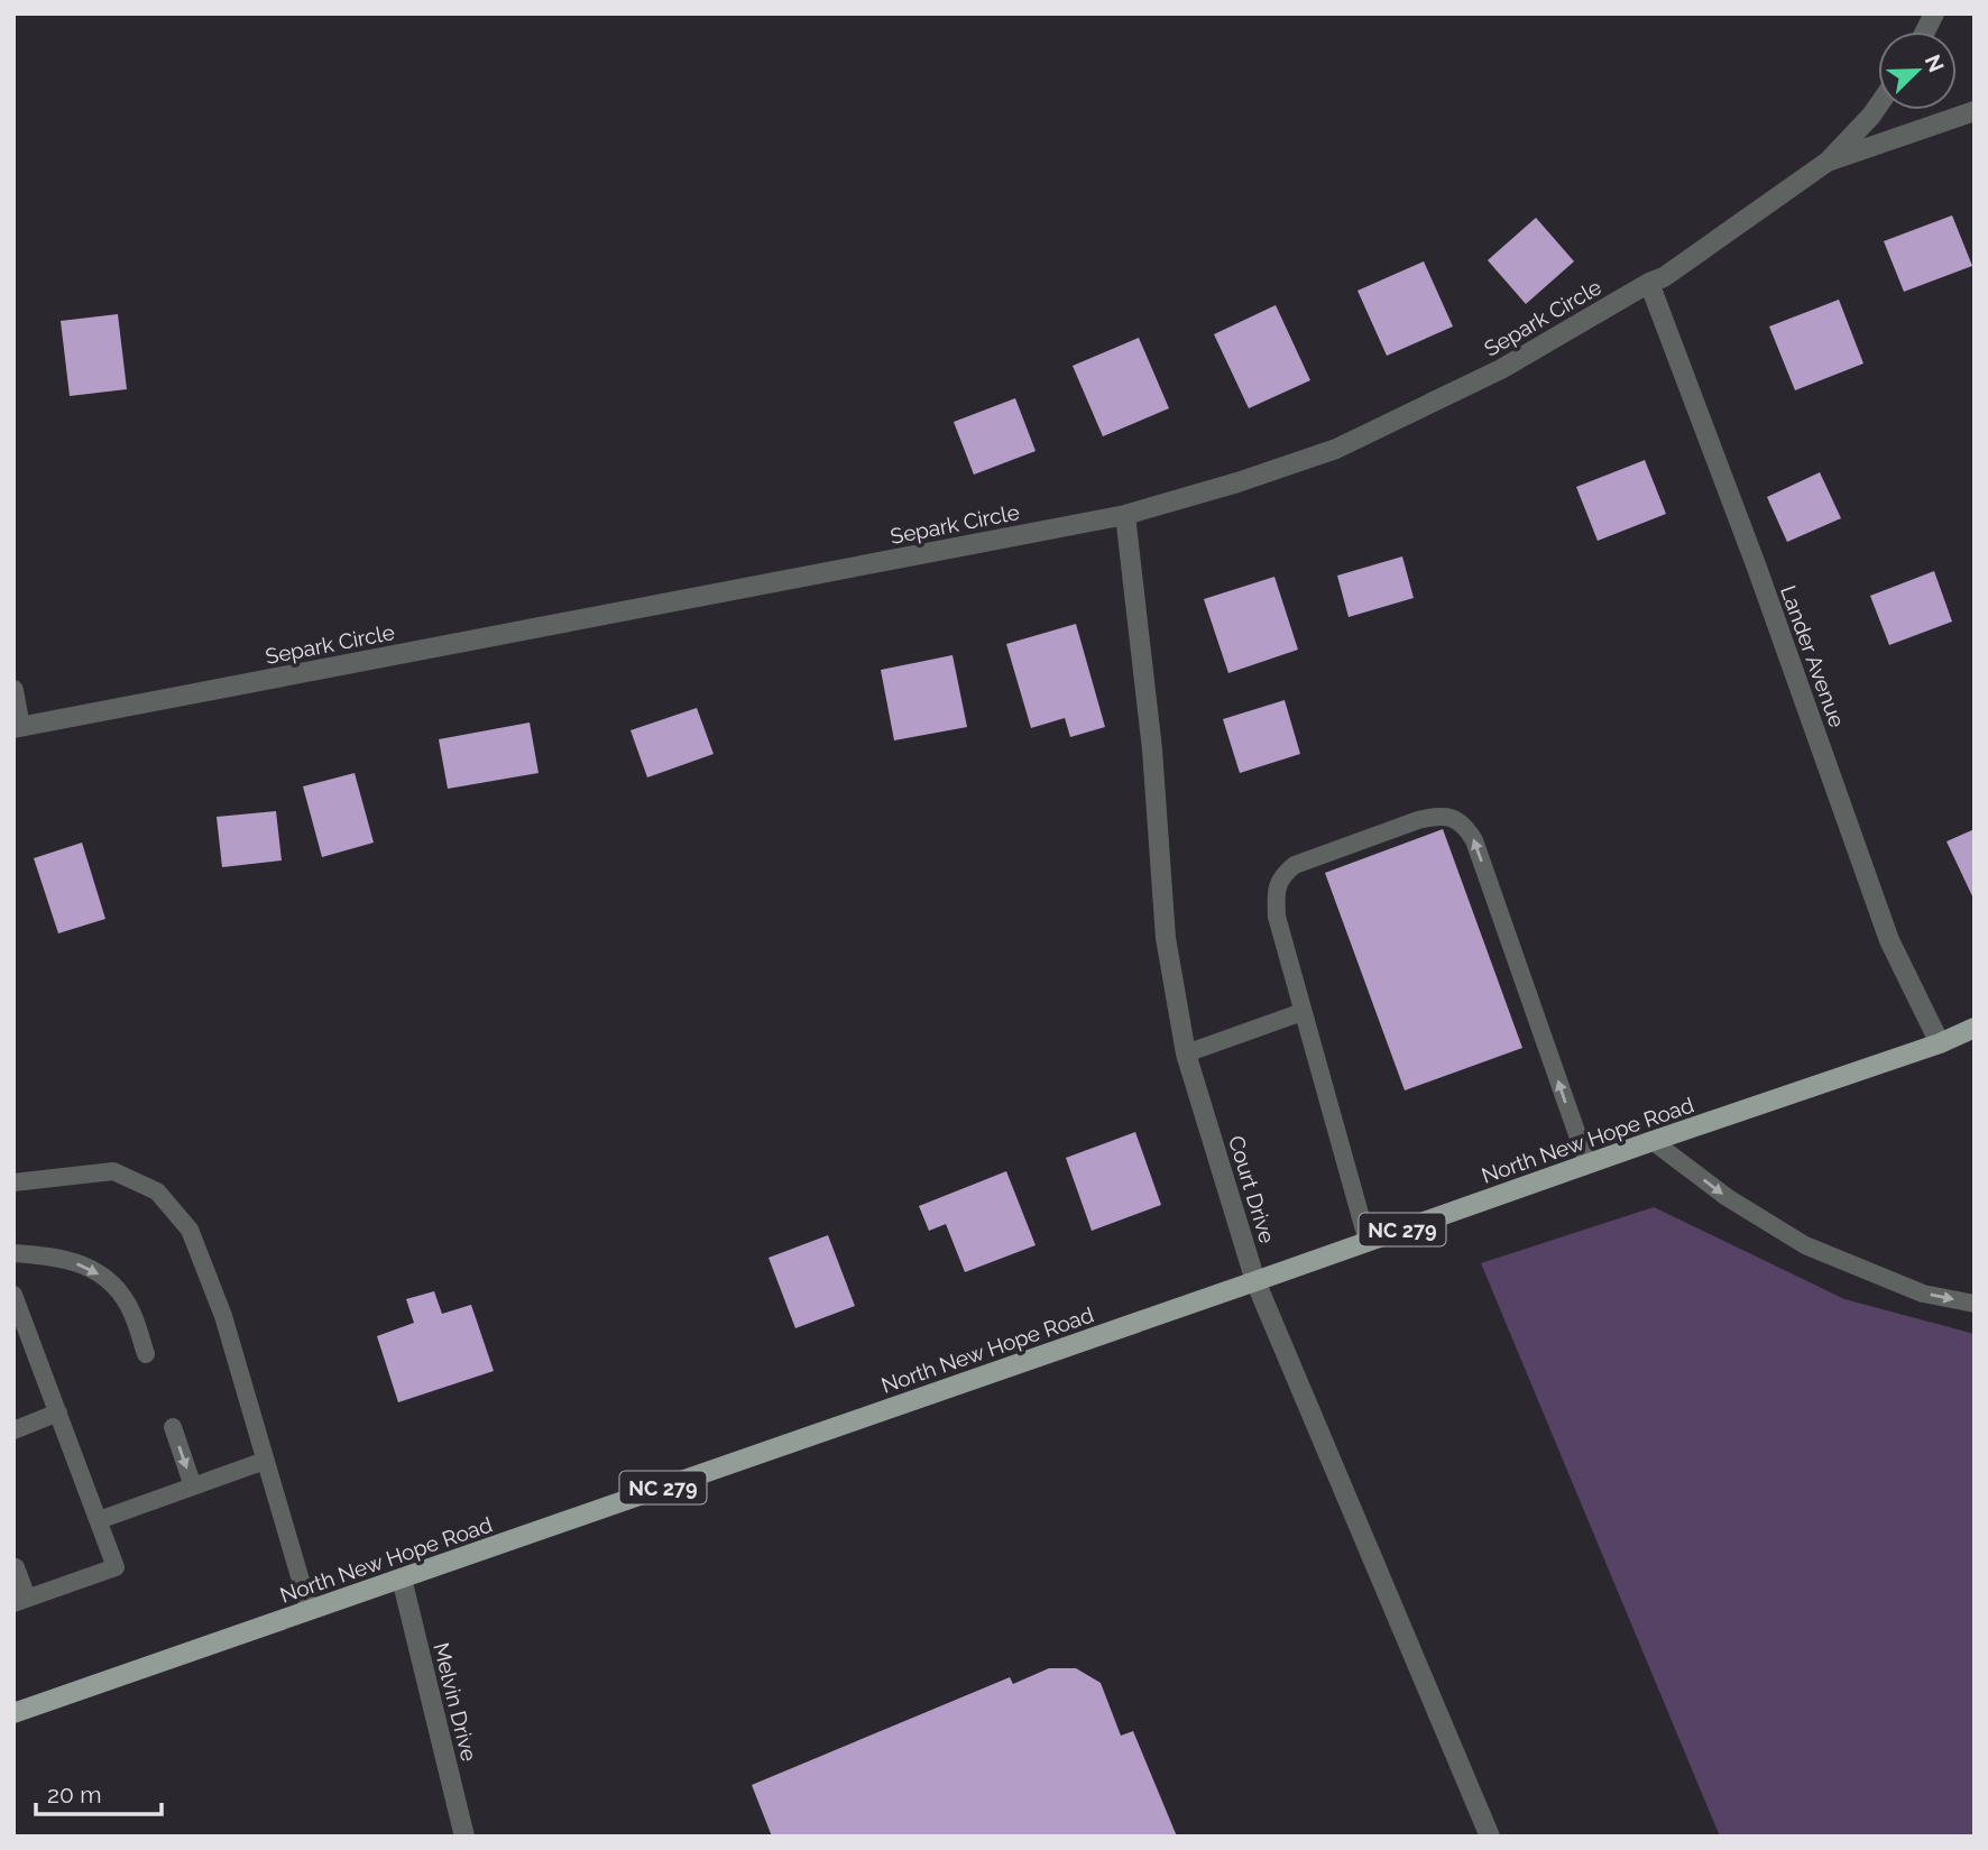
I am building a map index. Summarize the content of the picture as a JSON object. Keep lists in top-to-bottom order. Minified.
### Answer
{"streets":{"main road":["North New Hope Road","NC 279"],"street":["Separk Circle","Lander Avenue","Court Drive","Melvin Drive"]},"crossings":[["Separk Circle","Lander Avenue"],["Separk Circle","Court Drive"],["Lander Avenue","North New Hope Road"],["North New Hope Road","Court Drive"],["North New Hope Road","Melvin Drive"]],"scale_bar":"20 m","north":"top right"}
